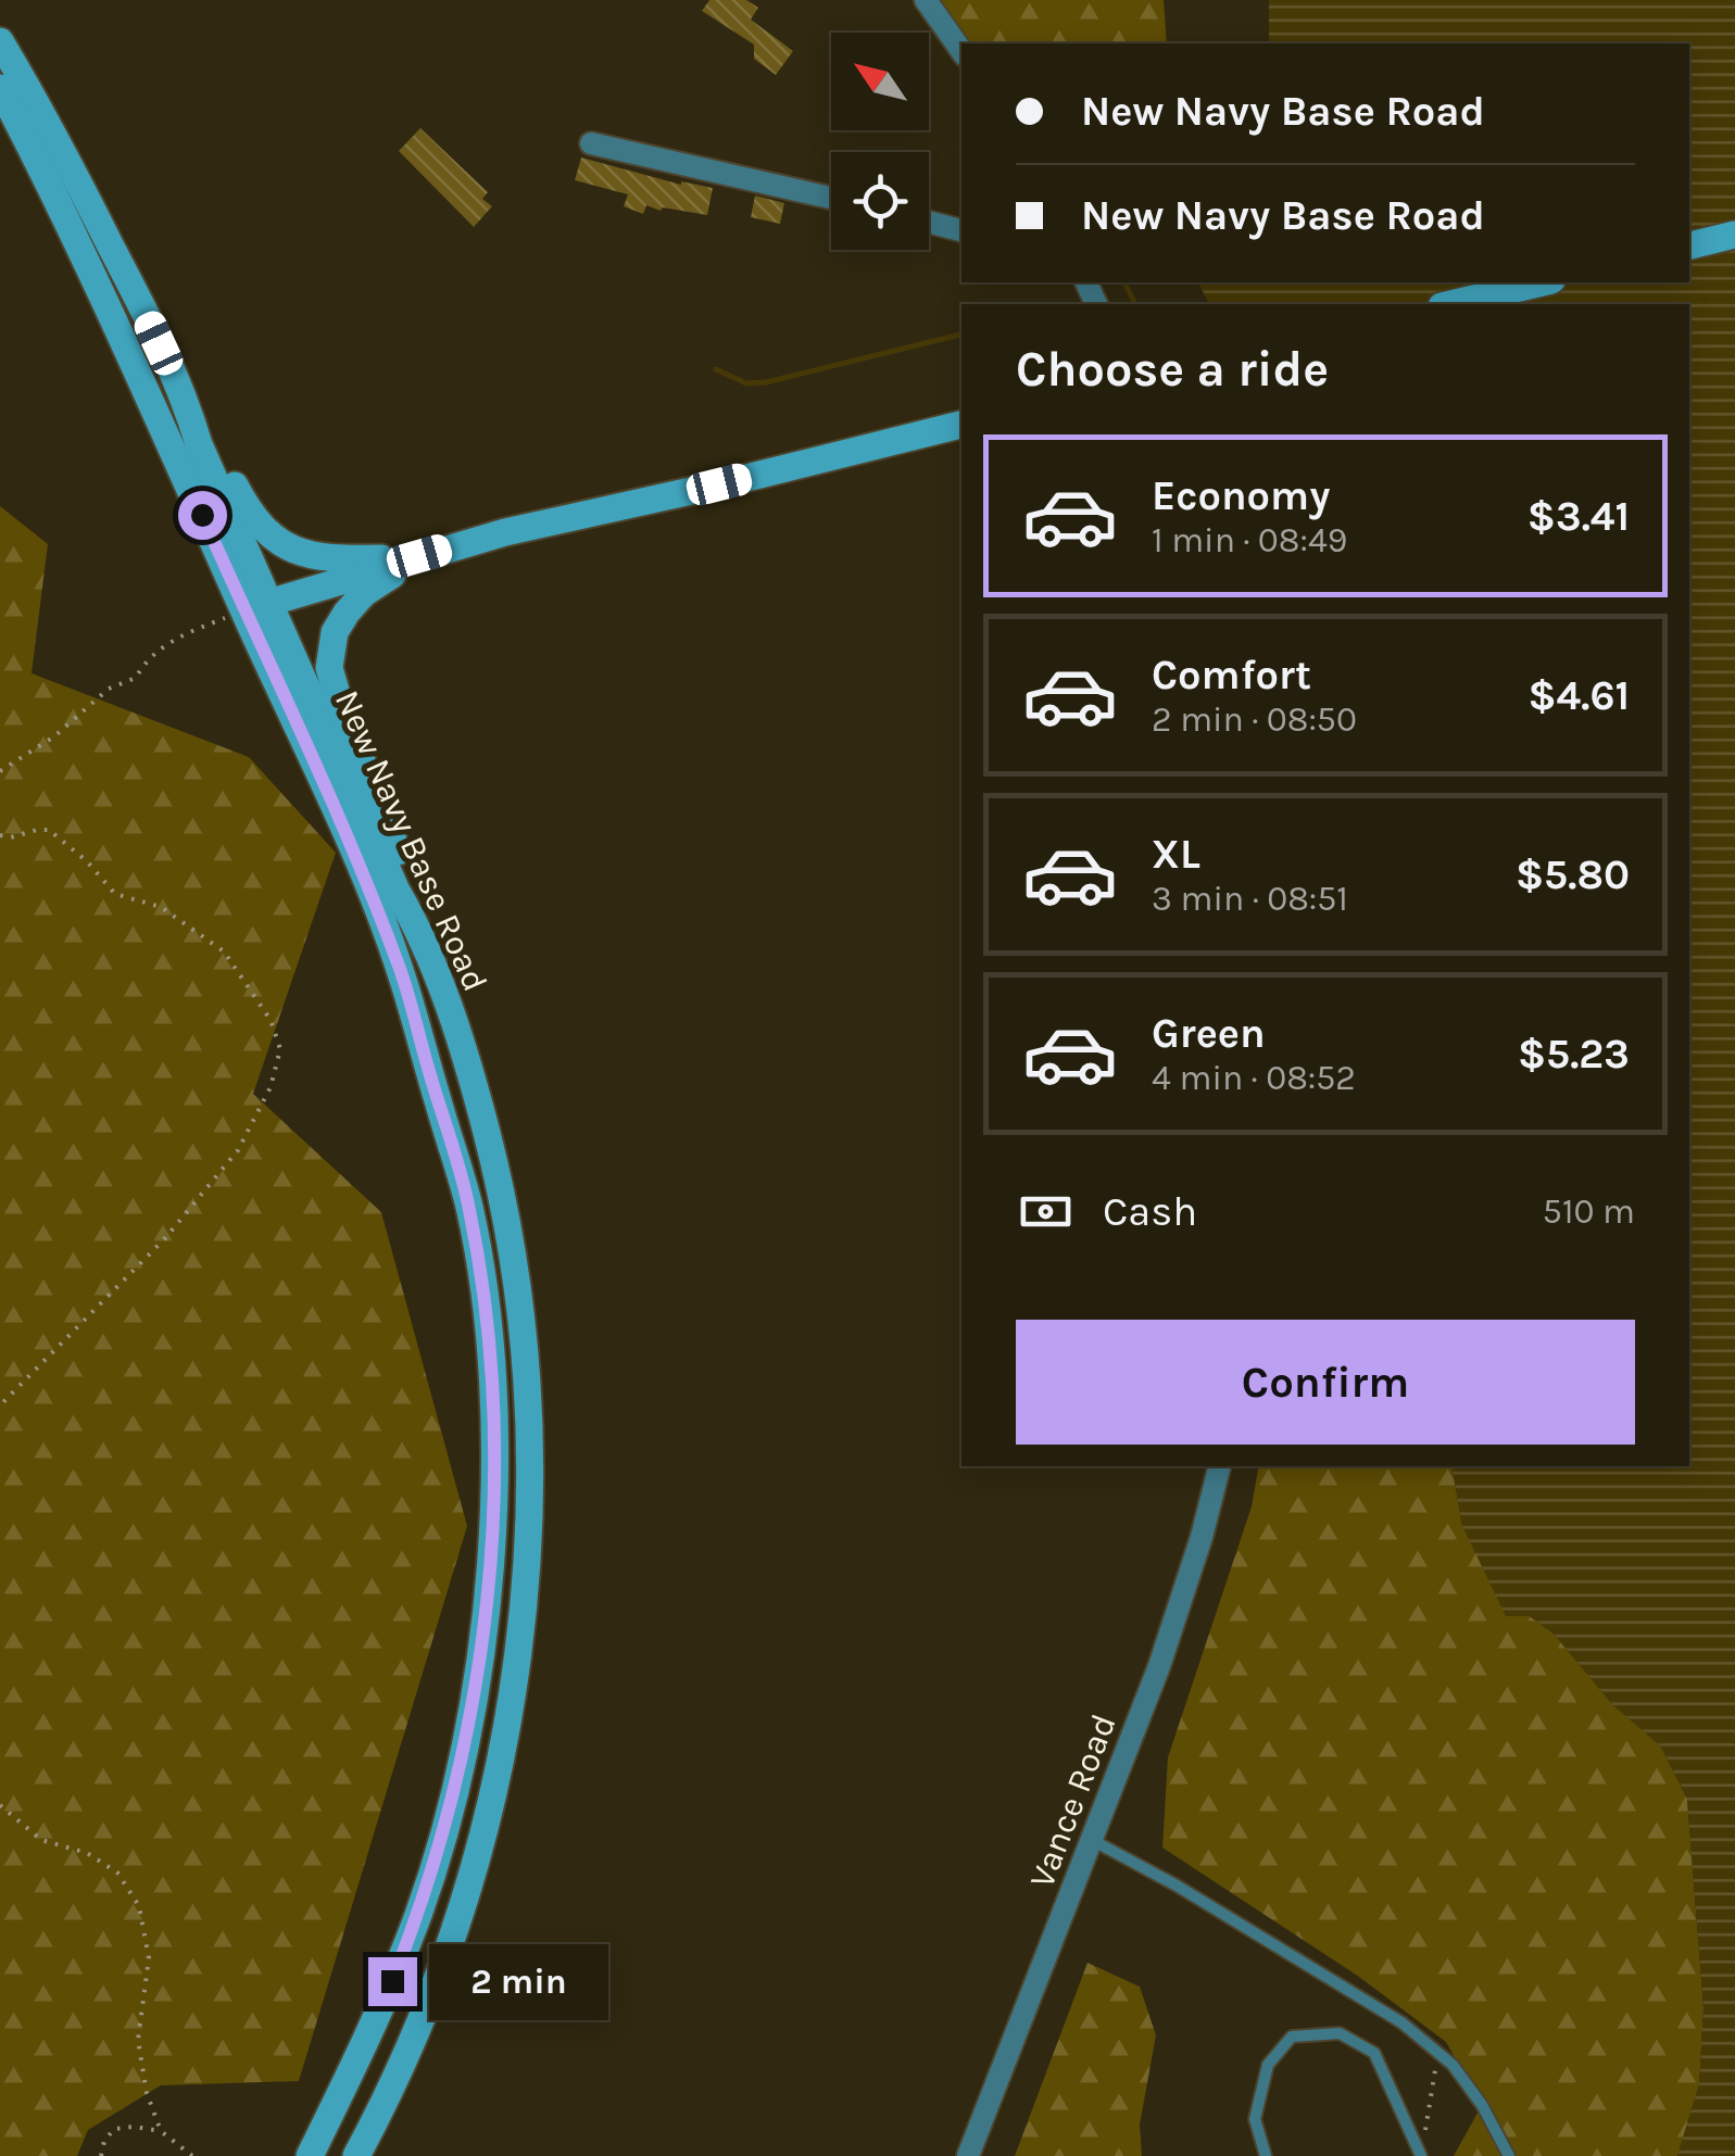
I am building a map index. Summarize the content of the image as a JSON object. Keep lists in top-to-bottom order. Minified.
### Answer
{"streets":{"main road":["New Navy Base Road"],"street":["Vance Road"]},"north":"top left","page":{"banner":["New Navy Base Road","New Navy Base Road"],"heading":"Choose a ride","list":[{"name":"Economy","note":"1 min · 08:49","value":"$3.41"},{"name":"Comfort","note":"2 min · 08:50","value":"$4.61"},{"name":"XL","note":"3 min · 08:51","value":"$5.80"},{"name":"Green","note":"4 min · 08:52","value":"$5.23"}],"pay":["Cash","510 m"],"buttons":"Confirm","bubble":"2 min"}}
